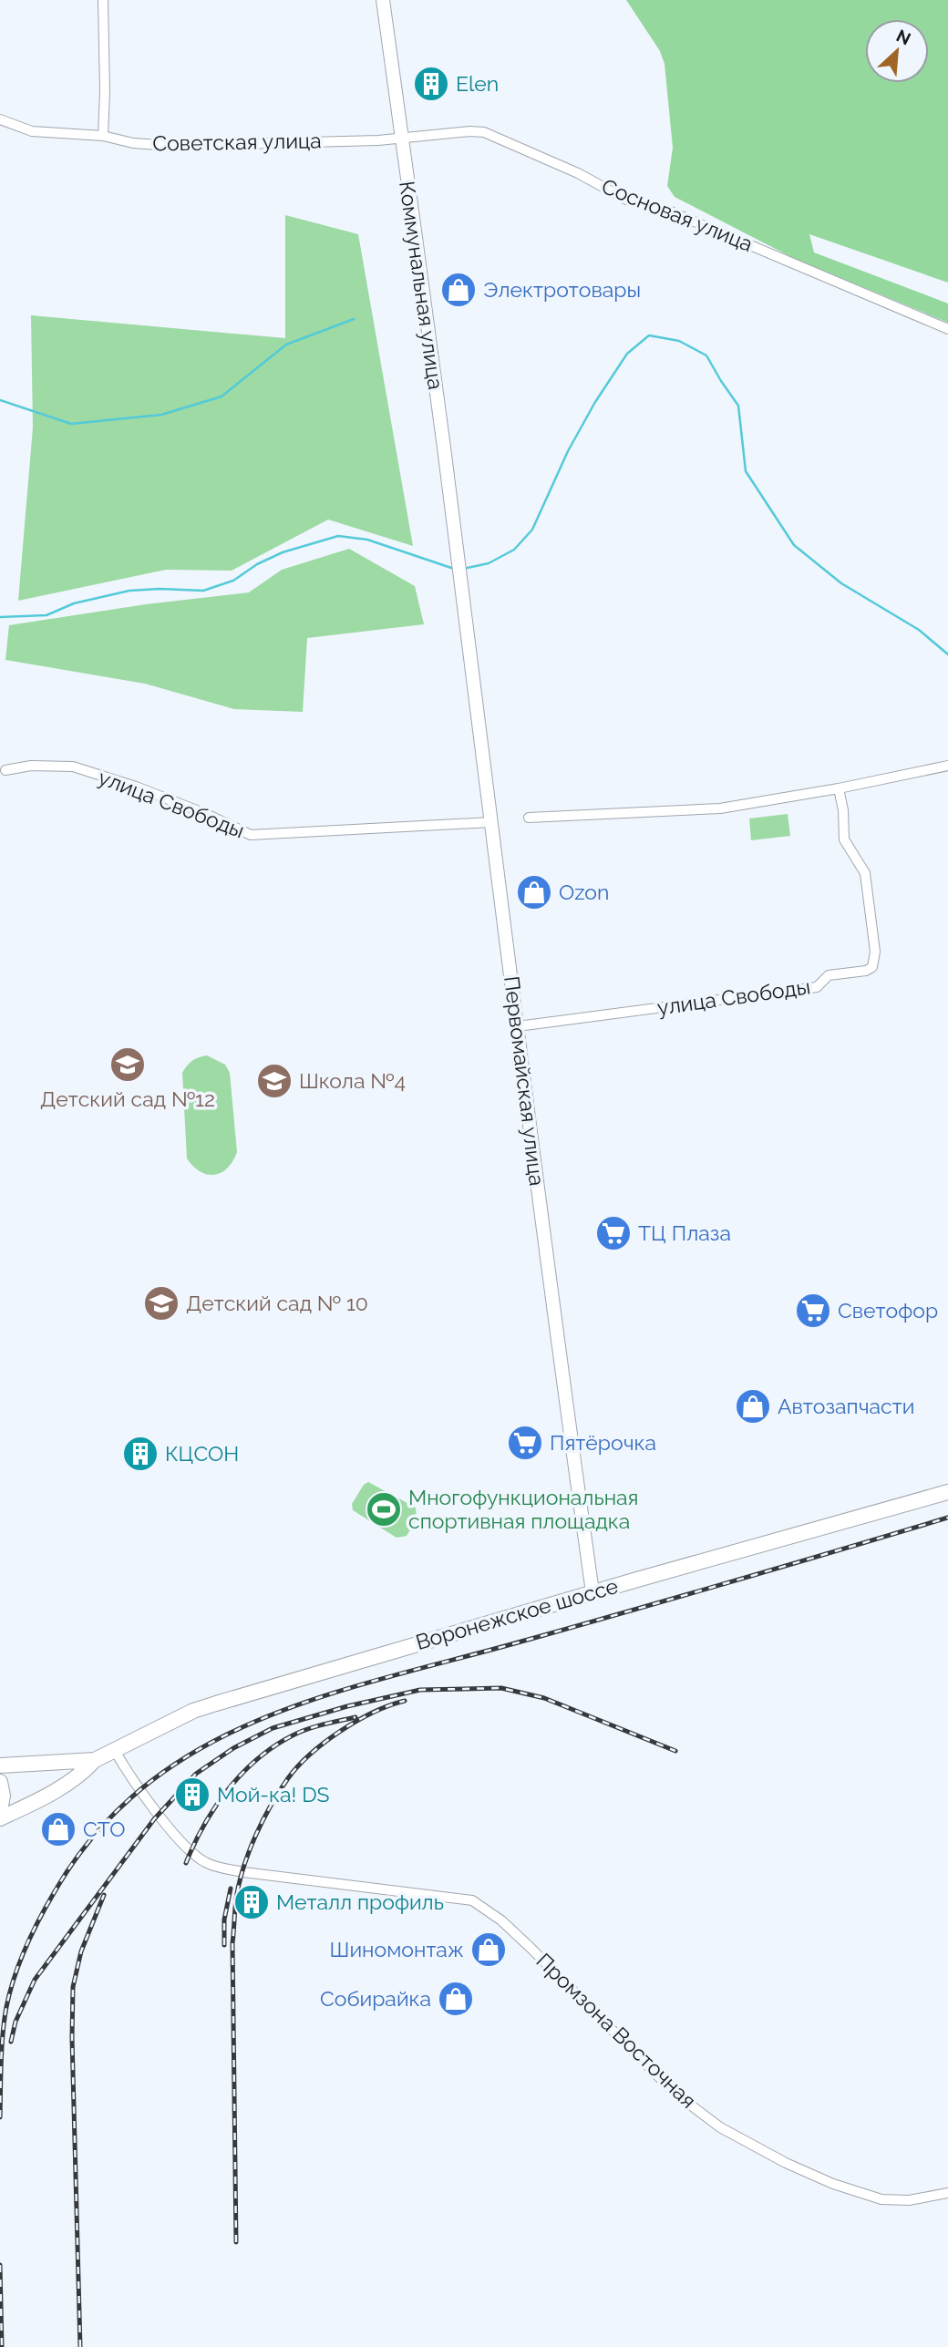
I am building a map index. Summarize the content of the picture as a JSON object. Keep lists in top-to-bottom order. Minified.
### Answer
{"streets":{"main road":["Воронежское шоссе"],"street":["Советская улица","Сосновая улица","Коммунальная улица","улица Свободы","Первомайская улица","Промзона Восточная"]},"crossings":[["Советская улица","Сосновая улица"],["Советская улица","Коммунальная улица"],["Сосновая улица","Коммунальная улица"],["Коммунальная улица","Первомайская улица"],["улица Свободы","Первомайская улица"],["Первомайская улица","Воронежское шоссе"],["Воронежское шоссе","Промзона Восточная"]],"places":{"building":["Elen","КЦСОН","Мой-ка! DS","Металл профиль"],"shop":["Электротовары","Ozon","Автозапчасти","СТО","Шиномонтаж","Собирайка"],"school or university":["Детский сад №12","Школа №4","Детский сад № 10"],"supermarket":["ТЦ Плаза","Светофор","Пятёрочка"],"sports":["Многофункциональная спортивная площадка"]},"north":"top right"}
